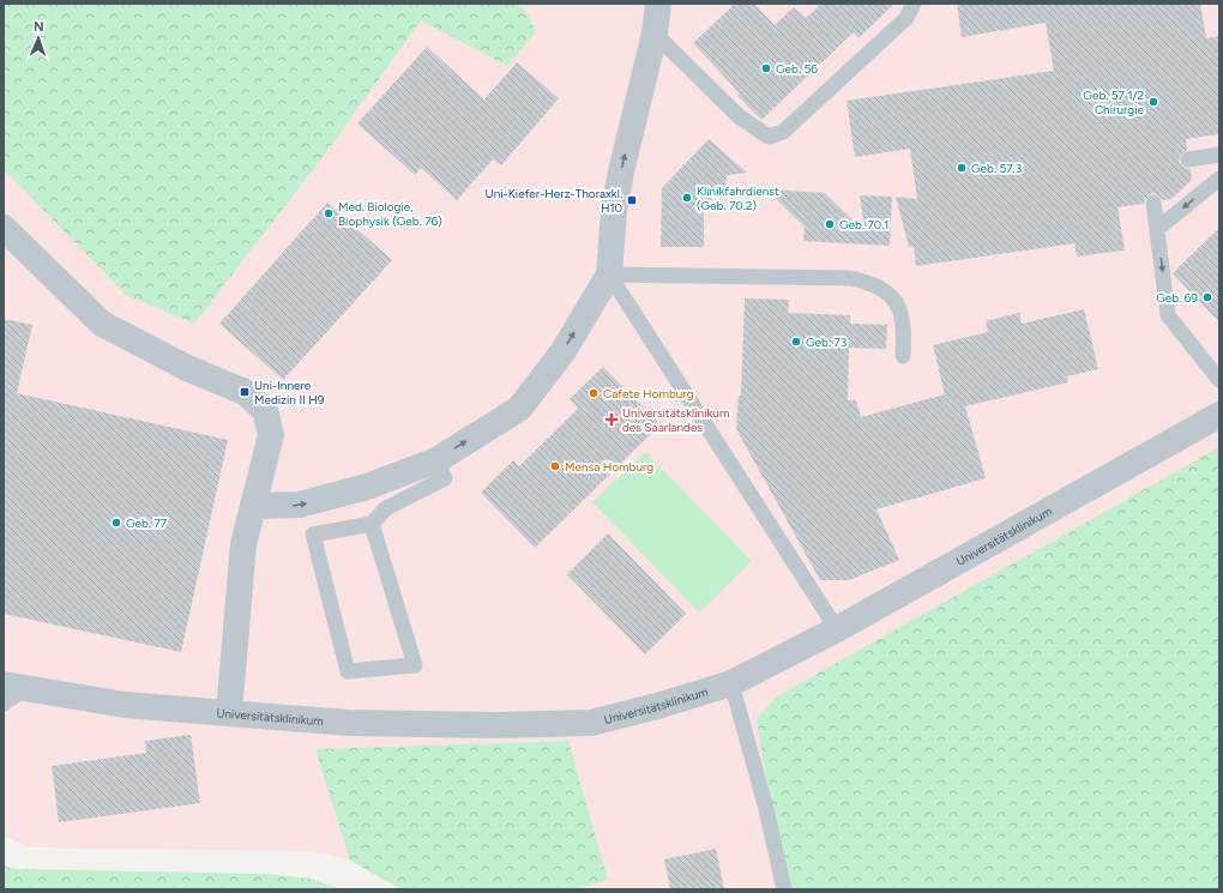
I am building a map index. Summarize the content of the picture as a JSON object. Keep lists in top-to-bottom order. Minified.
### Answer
{"streets":{"street":["Universitätsklinikum"]},"places":{"other":["Geb. 56","Geb. 57 1/2 Chirurgie","Geb. 57.3","Klinikfahrdienst (Geb. 70.2)","Med. Biologie, Biophysik (Geb. 76)","Geb. 70.1","Geb. 69","Geb. 73","Cafete Homburg","Mensa Homburg","Geb. 77"],"transit":["Uni-Kiefer-Herz-Thoraxkl. H10","Uni-Innere Medizin II H9"],"health":["Universitätsklinikum des Saarlandes"]},"north":"top"}
